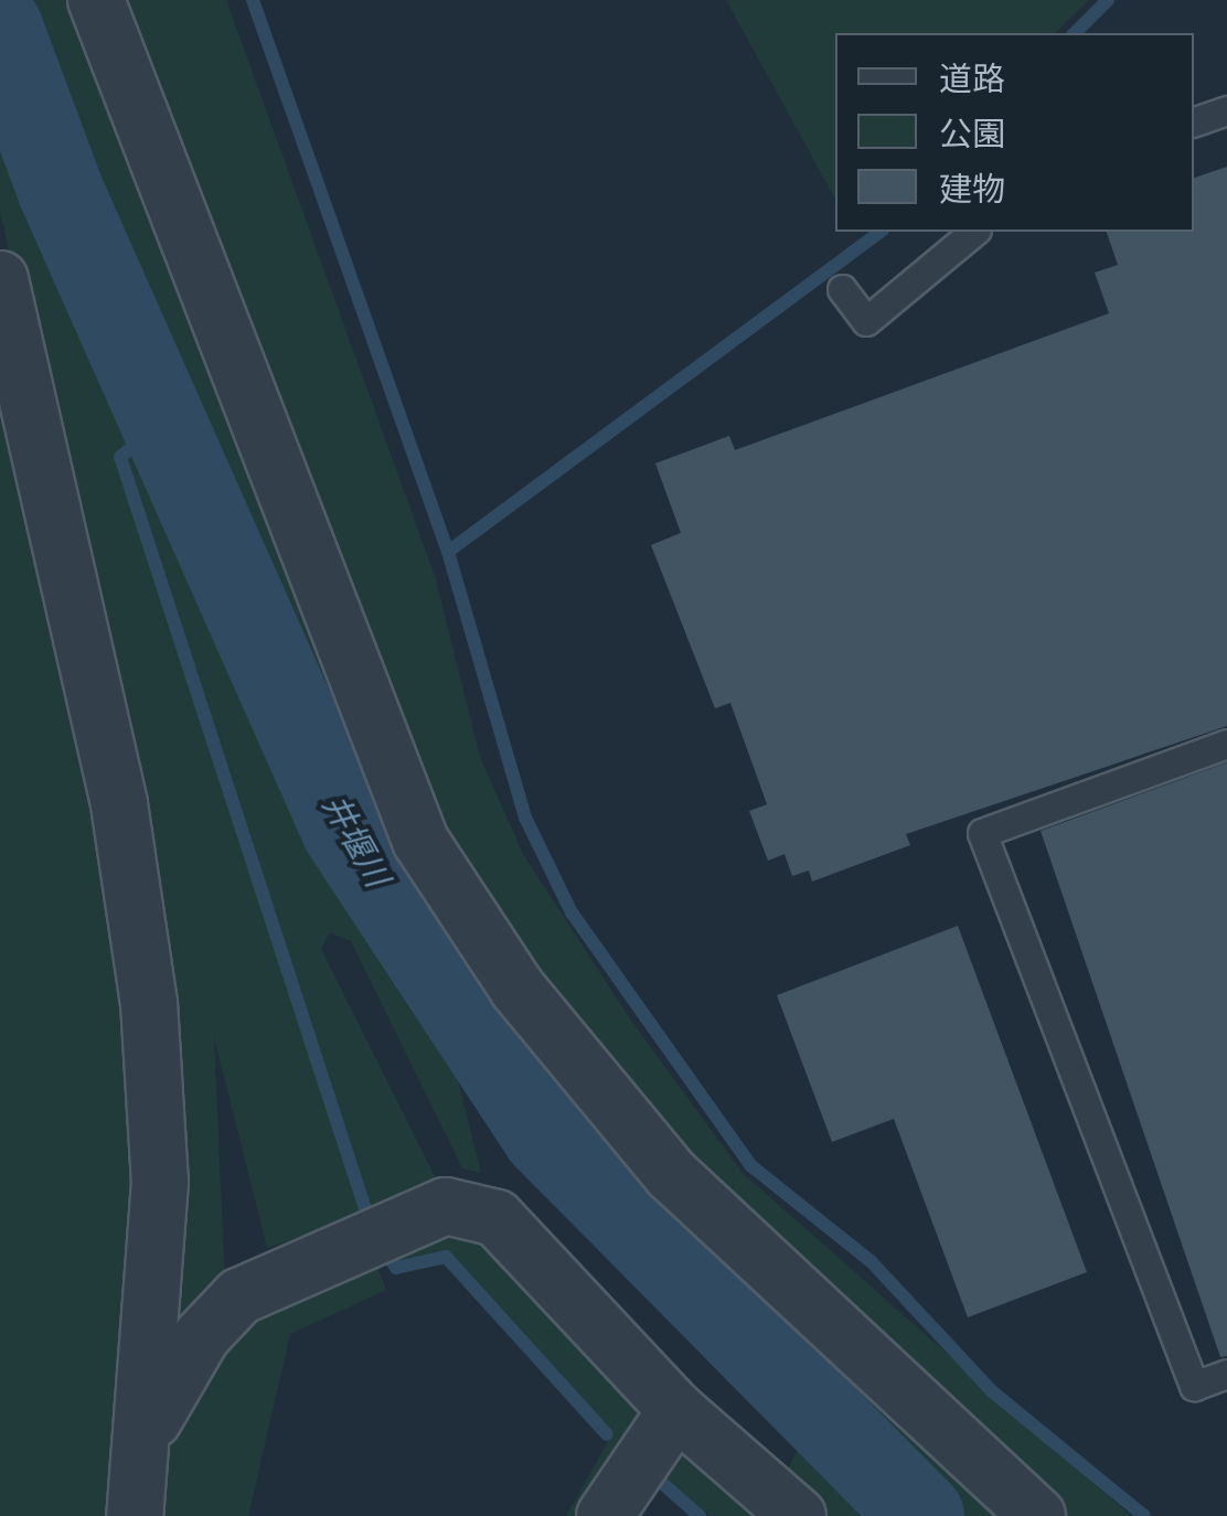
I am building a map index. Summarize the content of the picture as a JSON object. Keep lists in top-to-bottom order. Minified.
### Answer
{"water":["井堰川"],"legend":["道路","公園","建物"]}
